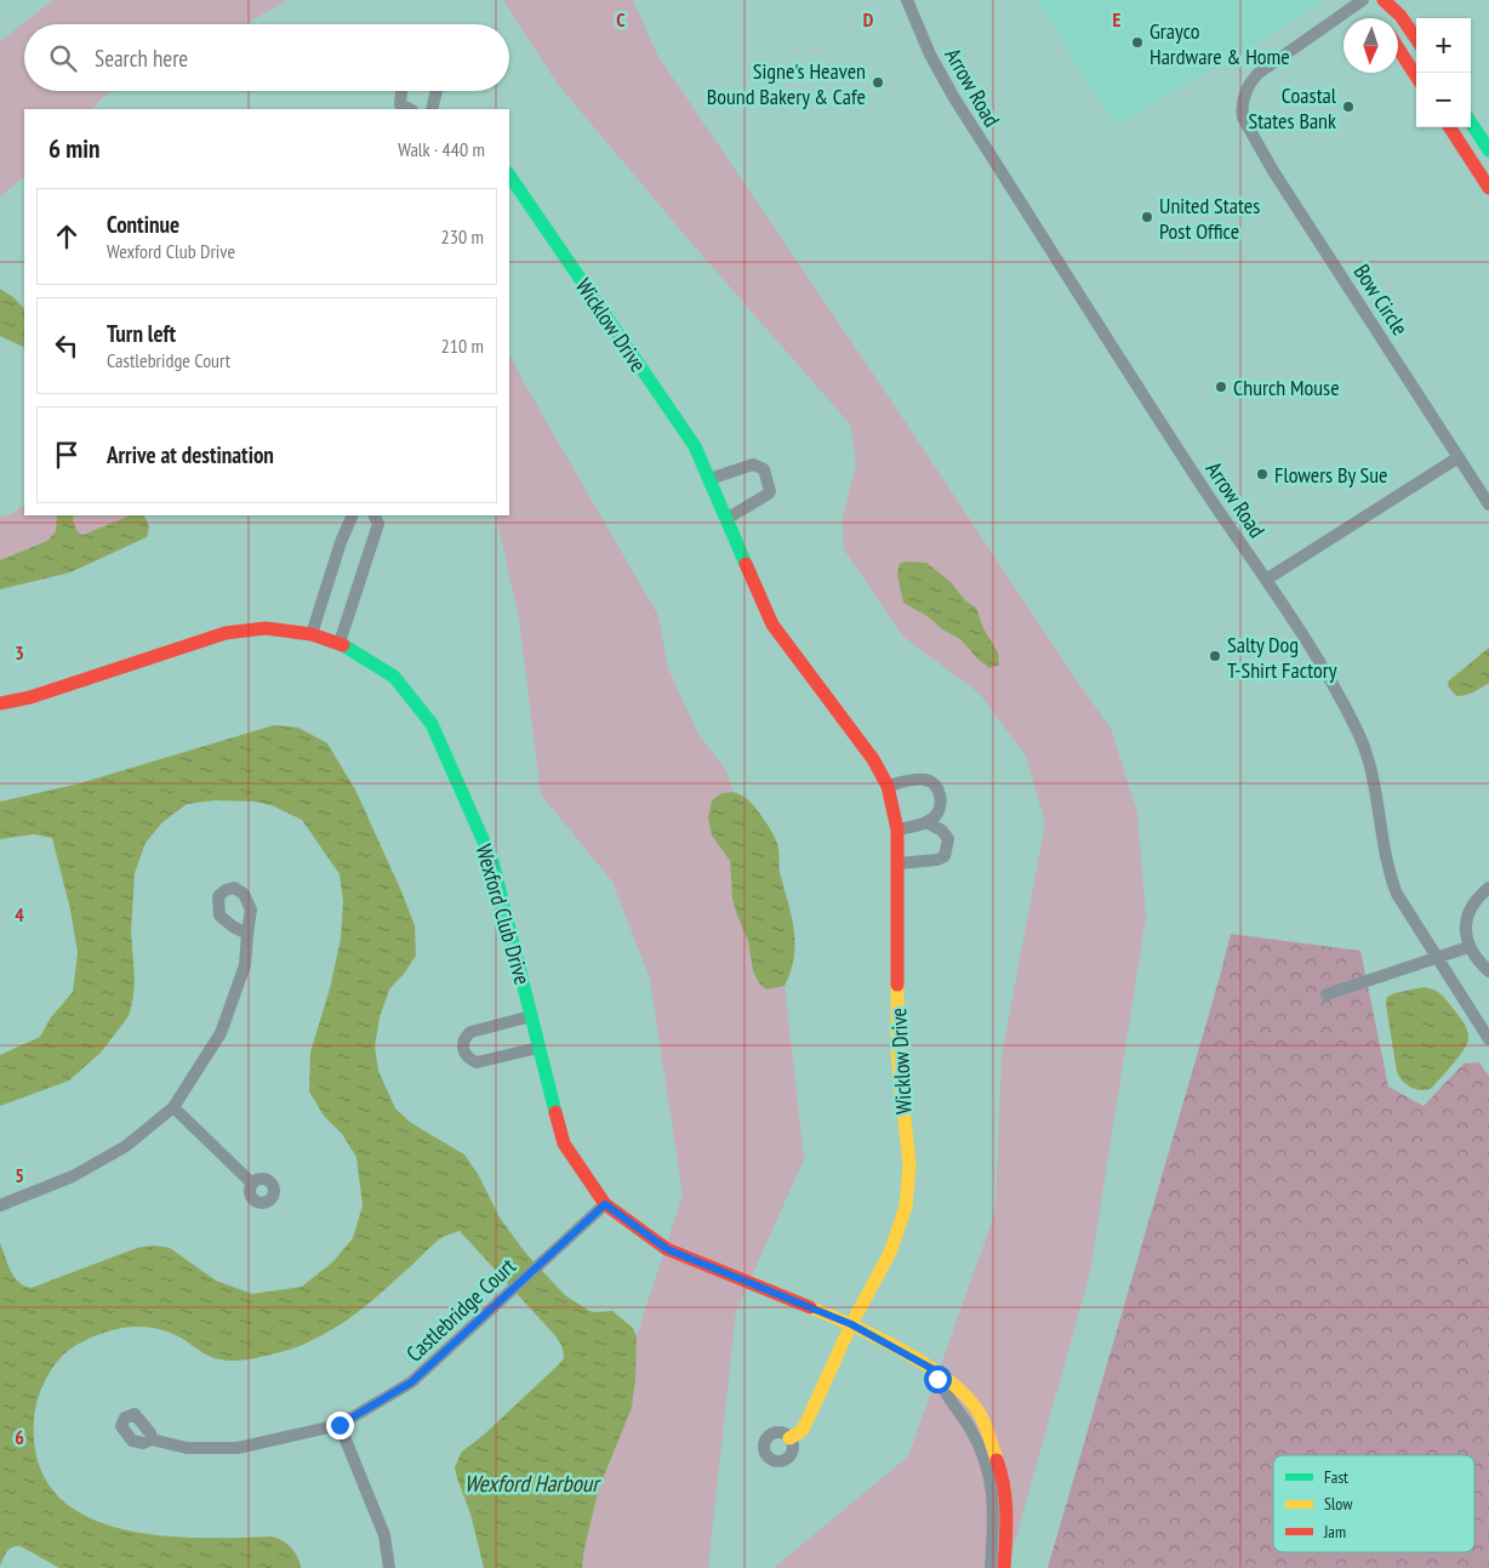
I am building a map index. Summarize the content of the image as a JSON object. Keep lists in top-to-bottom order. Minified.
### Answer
{"streets":{"main road":["Wicklow Drive","Wexford Club Drive"],"street":["Arrow Road","Bow Circle","Castlebridge Court"]},"crossings":[["Wicklow Drive","Wexford Club Drive"],["Wexford Club Drive","Castlebridge Court"]],"water":["Wexford Harbour"],"places":["Grayco Hardware & Home","Signe's Heaven Bound Bakery & Cafe","Coastal States Bank","United States Post Office","Church Mouse","Flowers By Sue","Salty Dog T-Shirt Factory"],"legend":["Fast","Slow","Jam"],"north":"bottom","page":{"map_buttons":["+","−"],"search":"Search here","heading":["6 min","Walk · 440 m"],"list":[["Continue","Wexford Club Drive","230 m"],["Turn left","Castlebridge Court","210 m"],"Arrive at destination"]},"grid":{"columns":["C","D","E"],"rows":["3","4","5","6"]}}
